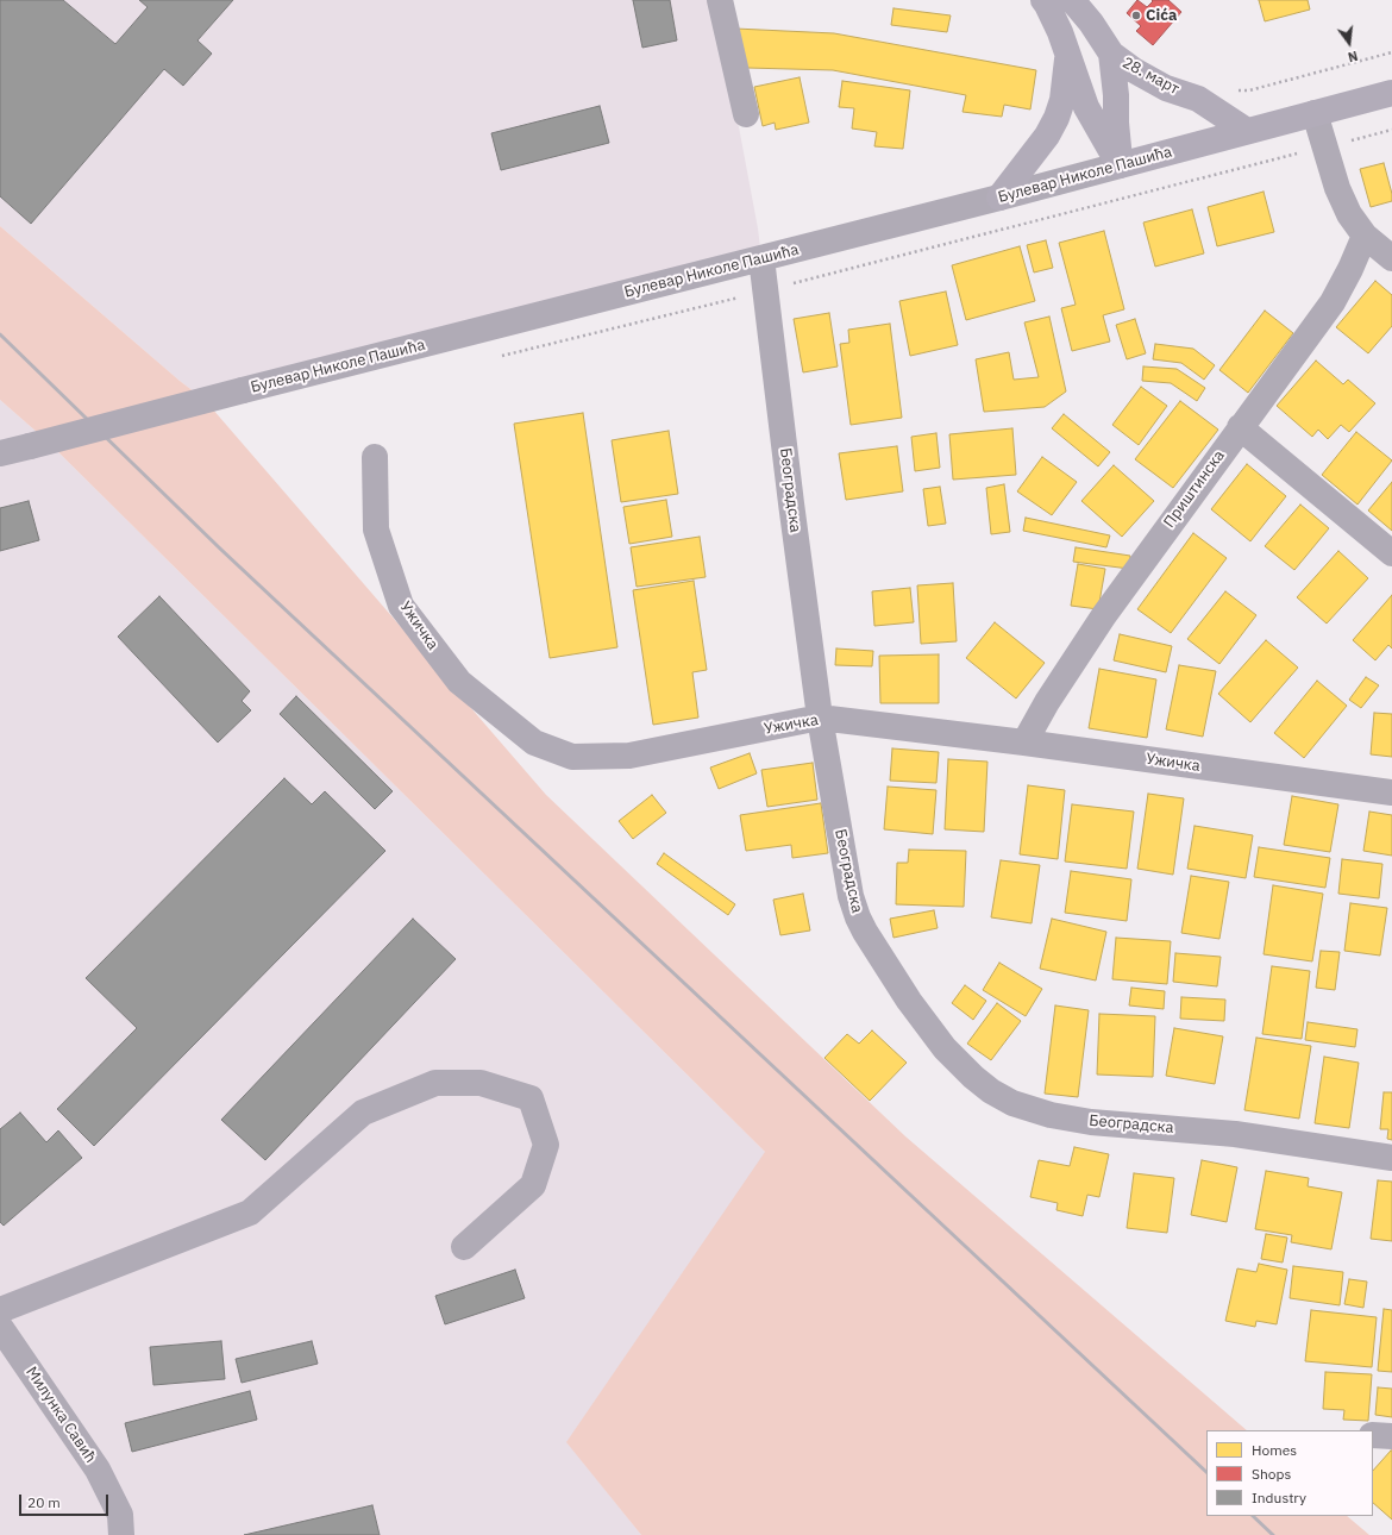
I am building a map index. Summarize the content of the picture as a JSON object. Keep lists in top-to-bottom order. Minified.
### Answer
{"streets":{"main road":["28. март","Булевар Николе Пашића"],"street":["Приштинска","Београдска","Ужичка","Милунка Савић"]},"crossings":[["28. март","Булевар Николе Пашића"],["Булевар Николе Пашића","Београдска"],["Приштинска","Ужичка"],["Београдска","Ужичка"]],"places":["Cića"],"legend":["Homes","Shops","Industry"],"scale_bar":"20 m","north":"bottom"}
